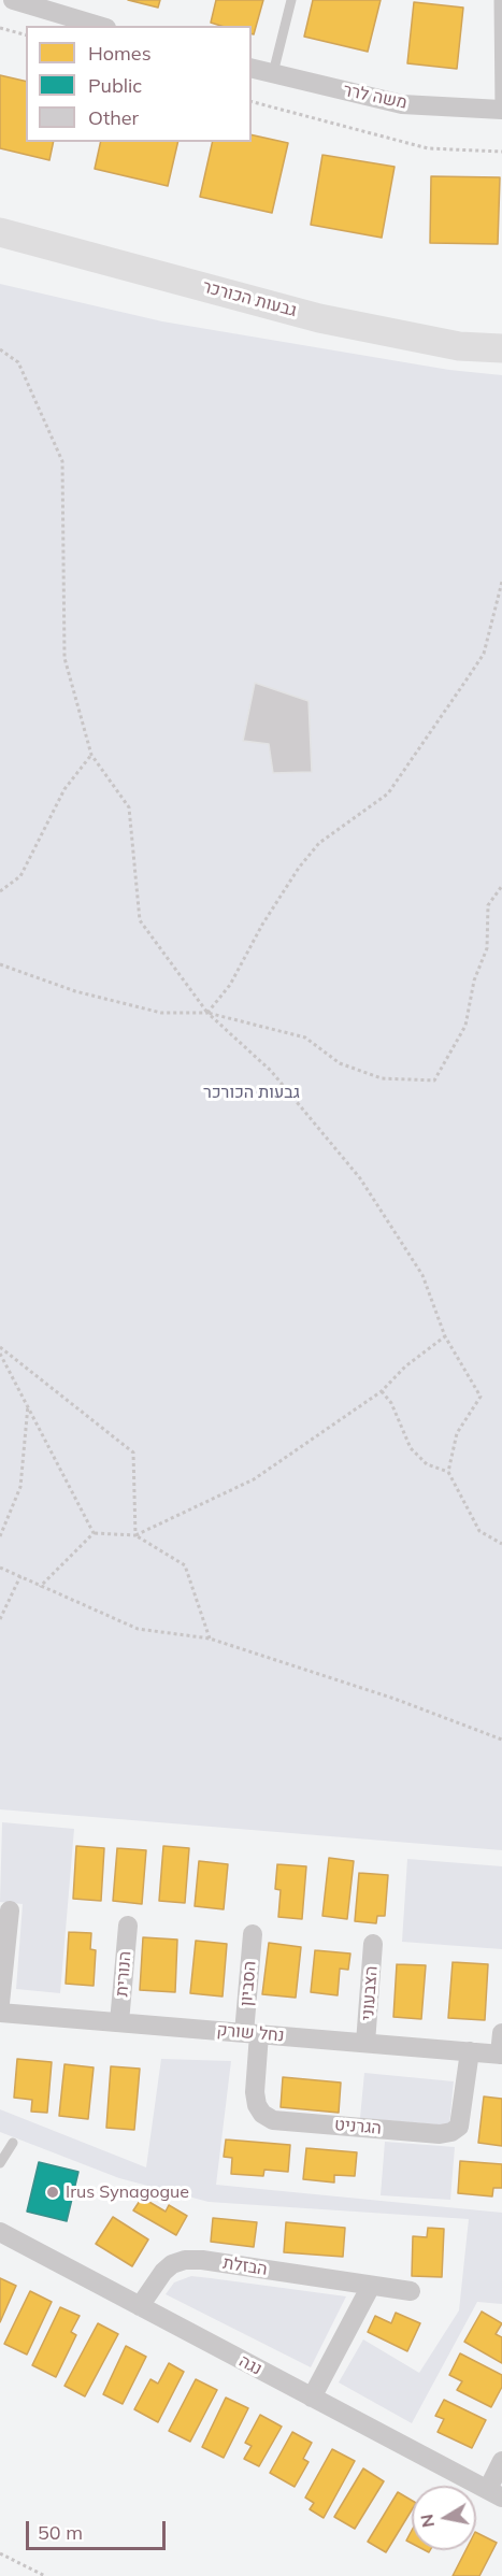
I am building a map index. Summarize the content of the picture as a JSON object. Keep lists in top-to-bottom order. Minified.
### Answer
{"streets":{"street":["משה לרר","גבעות הכורכר","הנורית","הסביון","הצבעוני","נחל שורק","הגרניט","הבזלת","נגה"]},"crossings":[["הנורית","נחל שורק"],["הסביון","נחל שורק"],["הסביון","הגרניט"],["הצבעוני","נחל שורק"],["נחל שורק","הגרניט"],["הבזלת","נגה"]],"parks":["גבעות הכורכר"],"places":["Irus Synagogue"],"legend":["Homes","Public","Other"],"scale_bar":"50 m","north":"left"}
